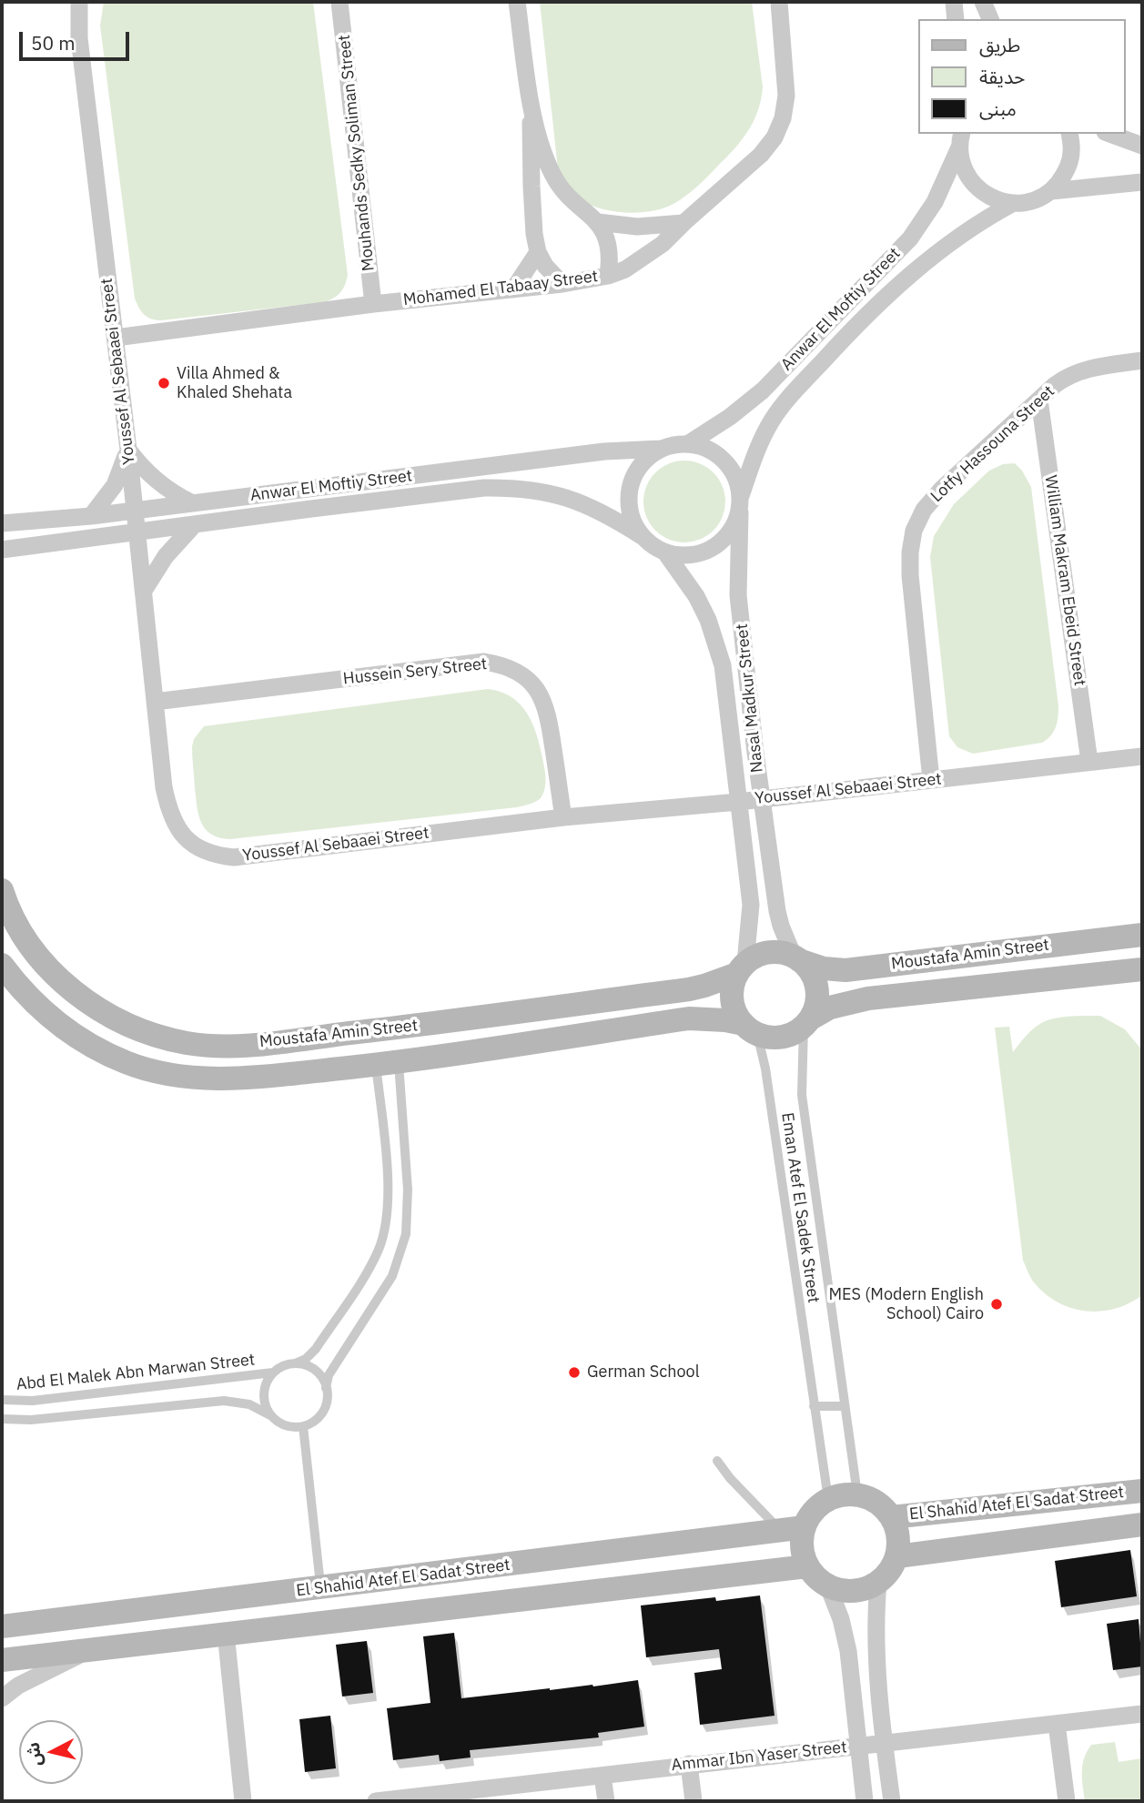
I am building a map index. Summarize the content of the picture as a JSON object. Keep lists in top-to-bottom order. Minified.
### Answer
{"streets":{"street":["Mouhands Sedky Soliman Street","Mohamed El Tabaay Street","Anwar El Moftiy Street","Youssef Al Sebaaei Street","Lotfy Hassouna Street","William Makram Ebeid Street","Hussein Sery Street","Nasal Madkur Street","Moustafa Amin Street","El Shahid Atef El Sadat Street","Ammar Ibn Yaser Street"],"lane":["Eman Atef El Sadek Street","Abd El Malek Abn Marwan Street"]},"crossings":[["Mouhands Sedky Soliman Street","Mohamed El Tabaay Street"],["Mohamed El Tabaay Street","Youssef Al Sebaaei Street"],["Anwar El Moftiy Street","Youssef Al Sebaaei Street"],["Anwar El Moftiy Street","Nasal Madkur Street"],["Youssef Al Sebaaei Street","Lotfy Hassouna Street"],["Youssef Al Sebaaei Street","William Makram Ebeid Street"],["Youssef Al Sebaaei Street","Hussein Sery Street"],["Youssef Al Sebaaei Street","Nasal Madkur Street"],["Lotfy Hassouna Street","William Makram Ebeid Street"],["Nasal Madkur Street","Moustafa Amin Street"],["Nasal Madkur Street","Eman Atef El Sadek Street"],["Moustafa Amin Street","Eman Atef El Sadek Street"],["Moustafa Amin Street","Abd El Malek Abn Marwan Street"],["Eman Atef El Sadek Street","El Shahid Atef El Sadat Street"]],"places":["Villa Ahmed & Khaled Shehata","MES (Modern English School) Cairo","German School"],"legend":["طريق","حديقة","مبنى"],"scale_bar":"50 m","north":"left"}
